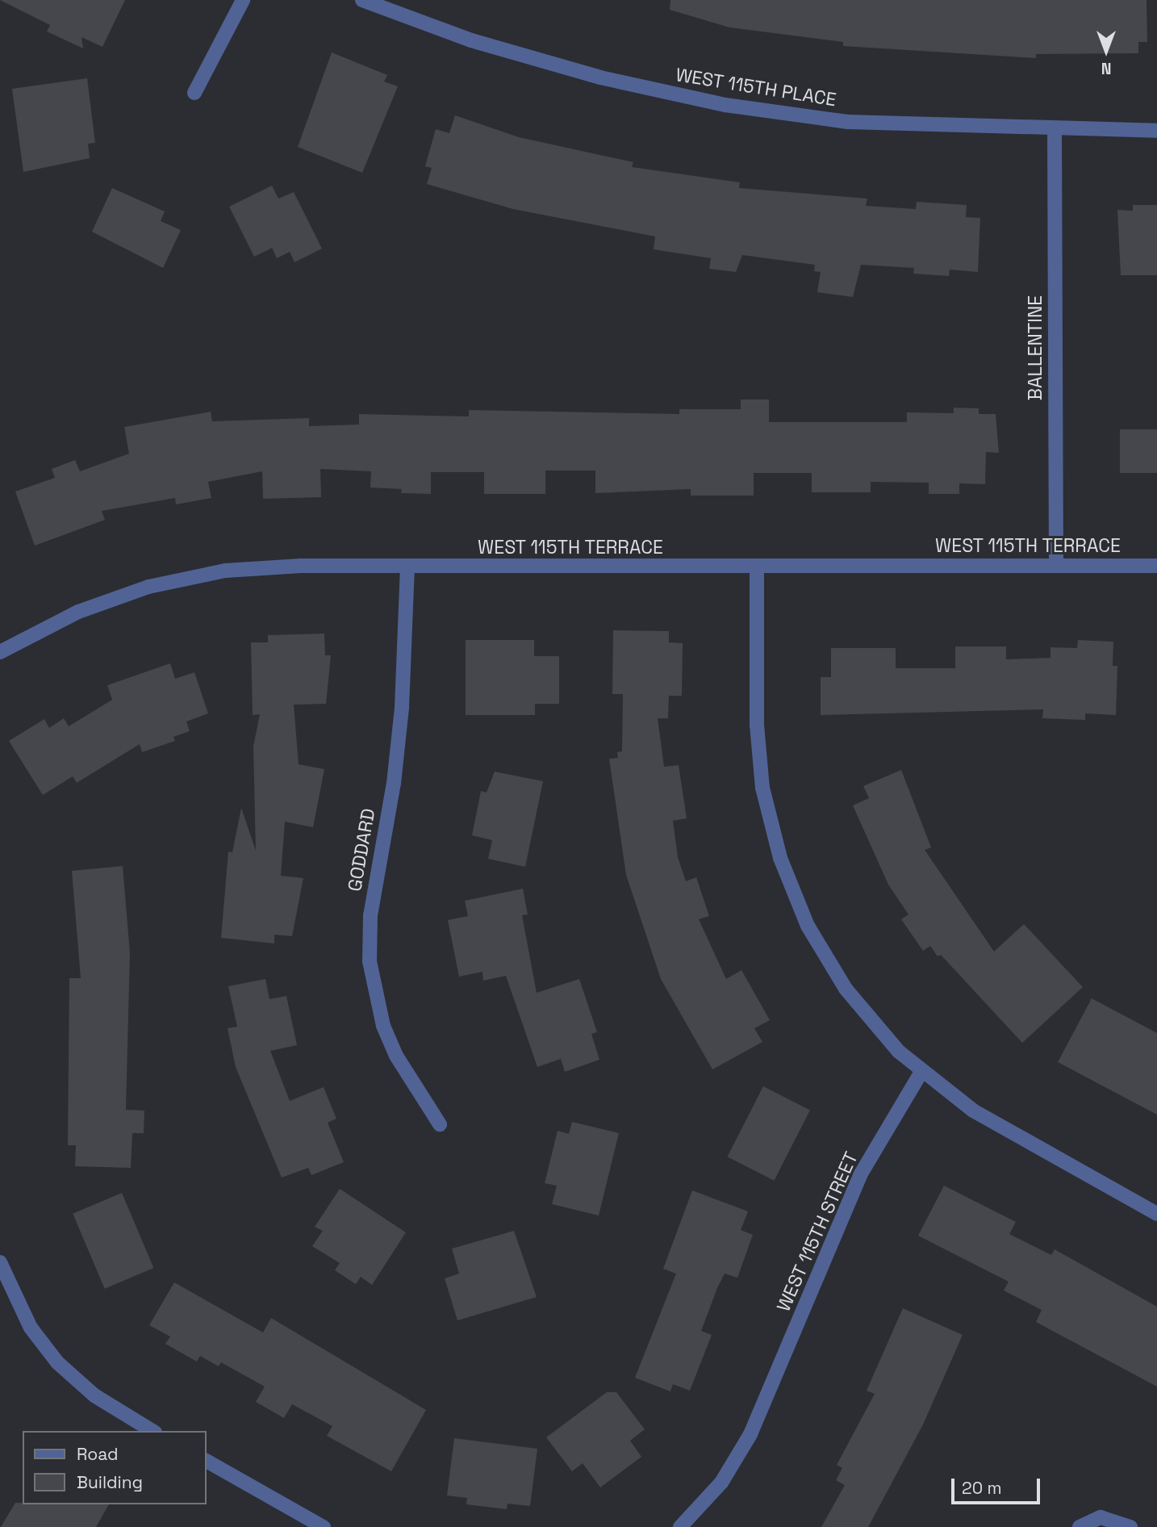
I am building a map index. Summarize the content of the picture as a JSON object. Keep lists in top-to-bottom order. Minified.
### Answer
{"streets":{"street":["WEST 115TH PLACE","BALLENTINE","WEST 115TH TERRACE","GODDARD","WEST 115TH STREET"]},"crossings":[["WEST 115TH PLACE","BALLENTINE"],["BALLENTINE","WEST 115TH TERRACE"],["WEST 115TH TERRACE","GODDARD"]],"legend":["Road","Building"],"scale_bar":"20 m","north":"bottom"}
